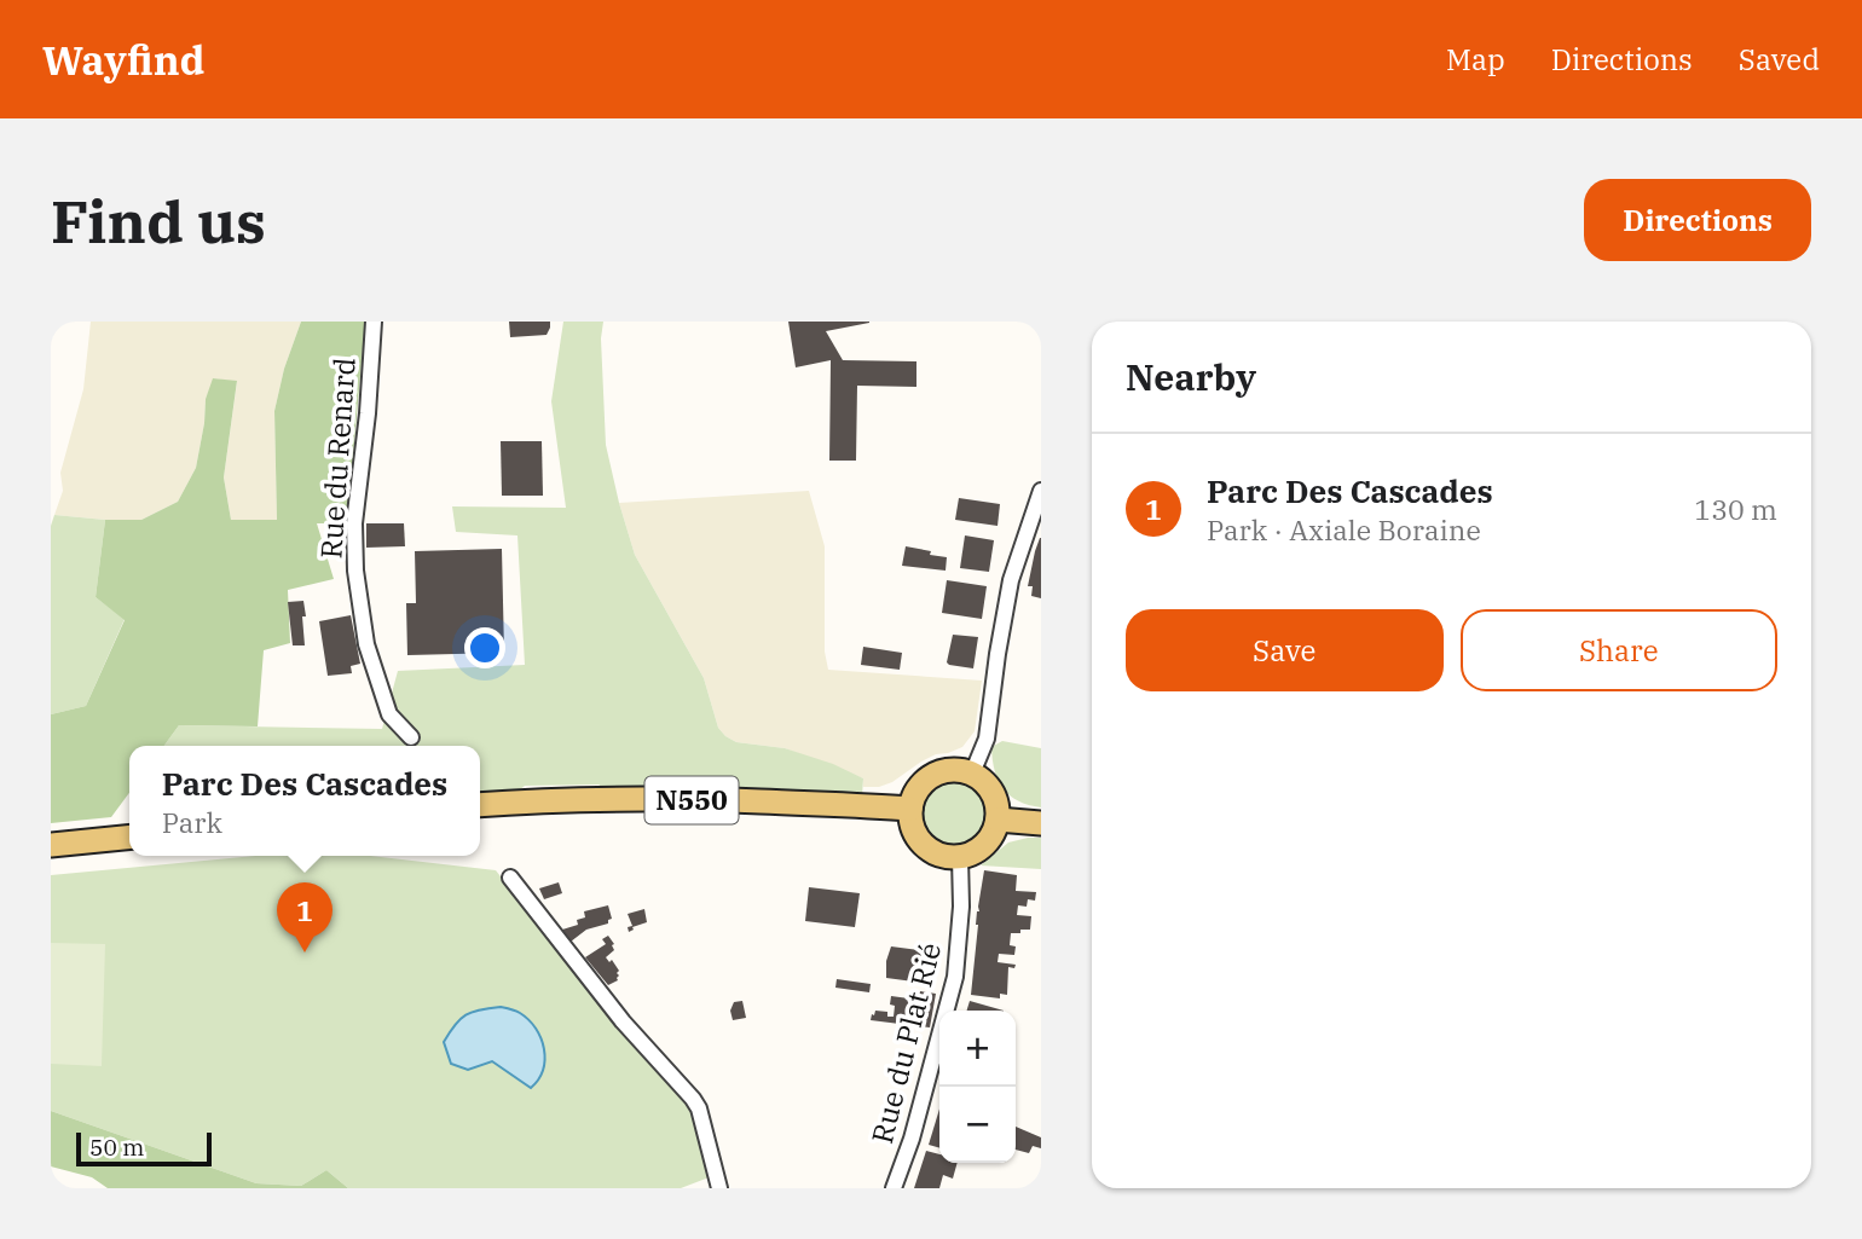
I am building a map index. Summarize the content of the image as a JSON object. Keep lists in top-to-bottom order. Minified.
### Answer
{"streets":{"main road":["N550"],"street":["Rue du Renard","Rue du Plat Rié"]},"crossings":[["N550","Rue du Plat Rié"]],"scale_bar":"50 m","page":{"header":"Wayfind","nav":["Map","Directions","Saved"],"buttons":["Directions",["Save","Share"]],"title":"Find us","heading":"Nearby","list":[{"mark":"1","name":"Parc Des Cascades","note":"Park · Axiale Boraine","value":"130 m"}],"popup":["Parc Des Cascades","Park"],"pins":"1","map_buttons":["+","−"],"scale":"50 m"}}
